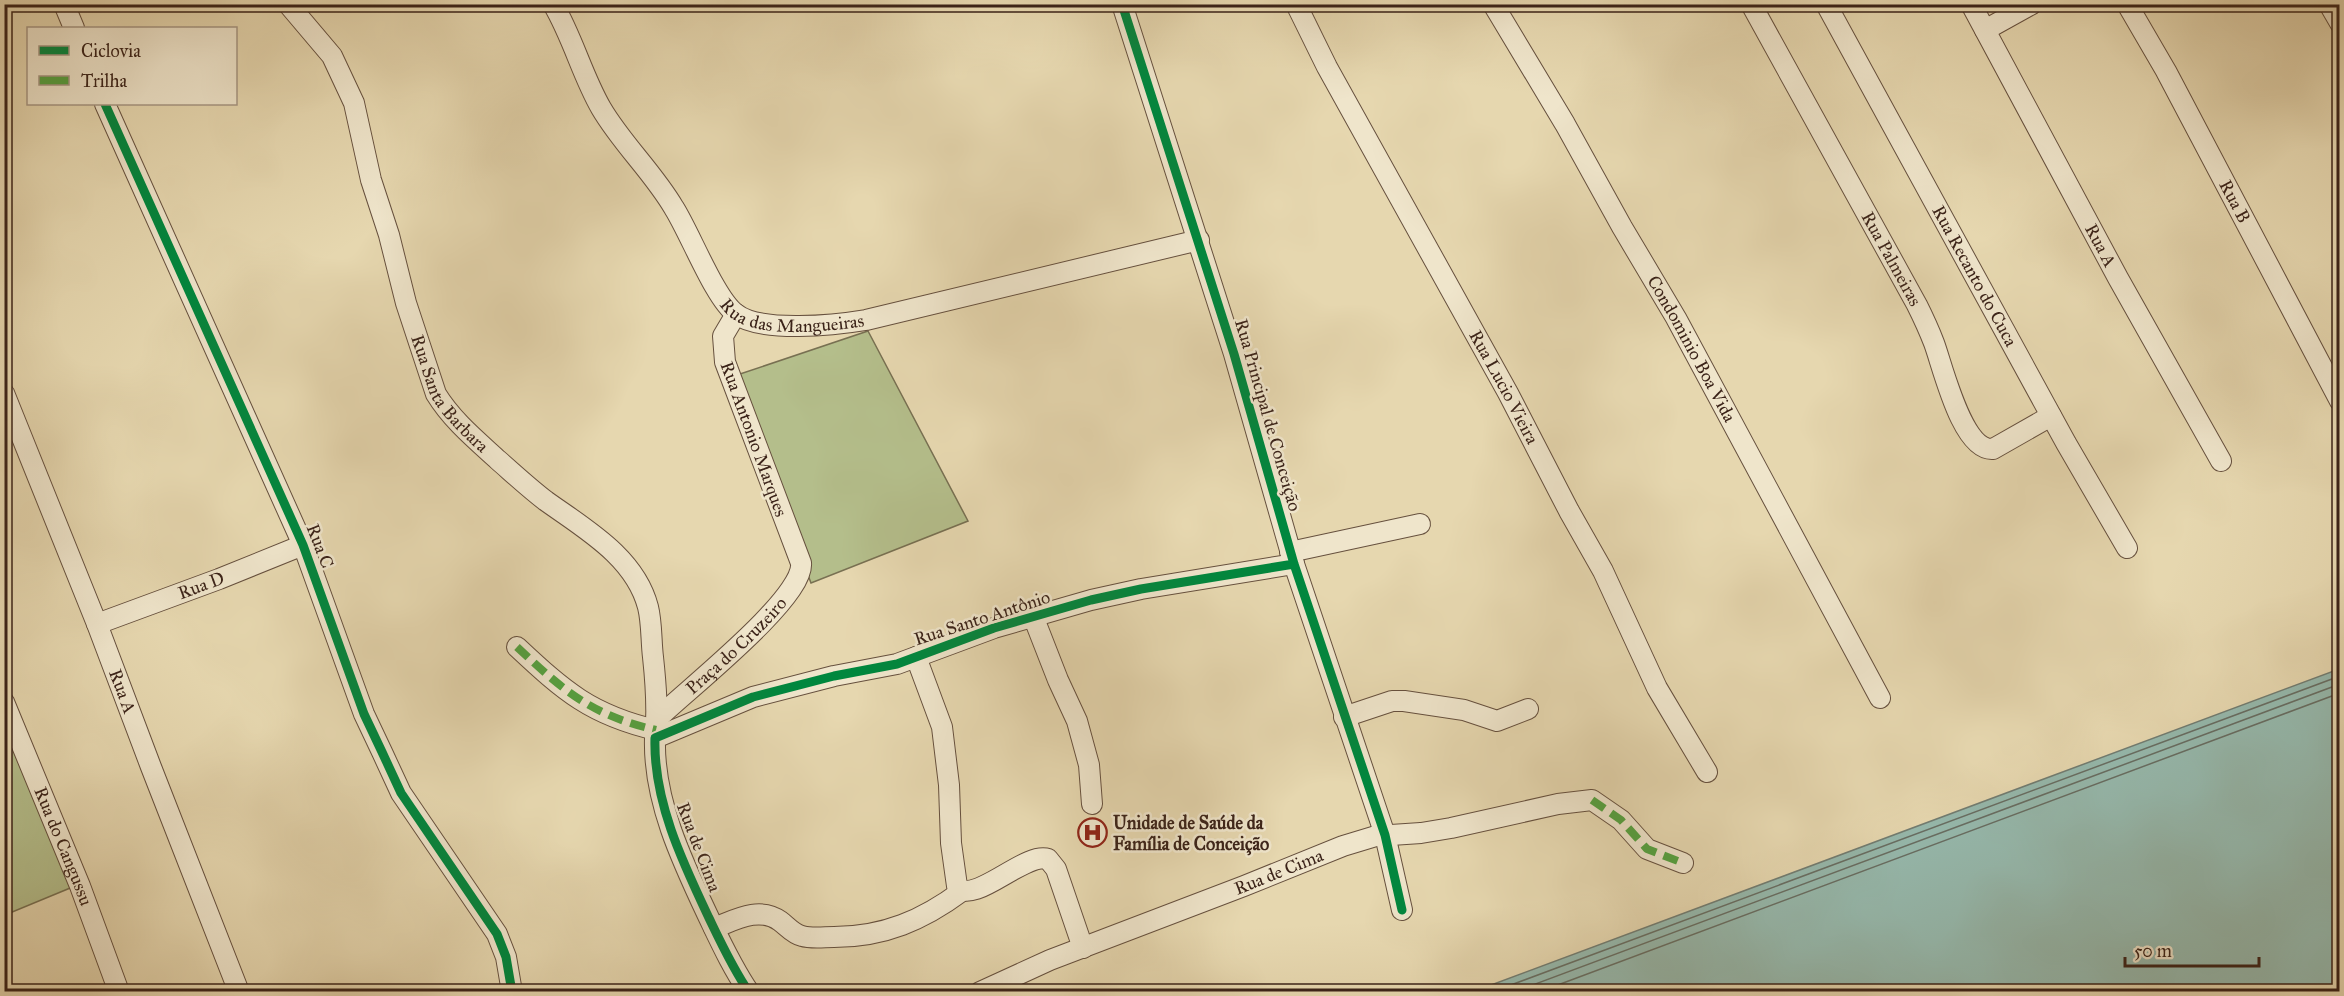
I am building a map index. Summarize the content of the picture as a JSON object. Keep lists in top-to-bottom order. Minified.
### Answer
{"streets":{"street":["Rua B","Rua A","Rua Palmeiras","Rua Recanto do Cuca","Rua das Mangueiras","Condominio Boa Vida","Rua Lucio Vieira","Rua Santa Barbara","Rua Principal de Conceição","Rua Antonio Marques","Rua C","Rua D","Rua Santo Antônio","Praça do Cruzeiro","Rua do Cangussu","Rua de Cima"]},"crossings":[["Rua A","Rua D"],["Rua Palmeiras","Rua Recanto do Cuca"],["Rua das Mangueiras","Rua Principal de Conceição"],["Rua das Mangueiras","Rua Antonio Marques"],["Rua Santa Barbara","Rua Santo Antônio"],["Rua Santa Barbara","Praça do Cruzeiro"],["Rua Santa Barbara","Rua de Cima"],["Rua Principal de Conceição","Rua Santo Antônio"],["Rua Principal de Conceição","Rua de Cima"],["Rua Antonio Marques","Praça do Cruzeiro"],["Rua C","Rua D"],["Rua Santo Antônio","Praça do Cruzeiro"],["Rua Santo Antônio","Rua de Cima"],["Praça do Cruzeiro","Rua de Cima"]],"places":{"hospital":["Unidade de Saúde da Família de Conceição"]},"legend":["Ciclovia","Trilha"],"scale_bar":"50 m"}
